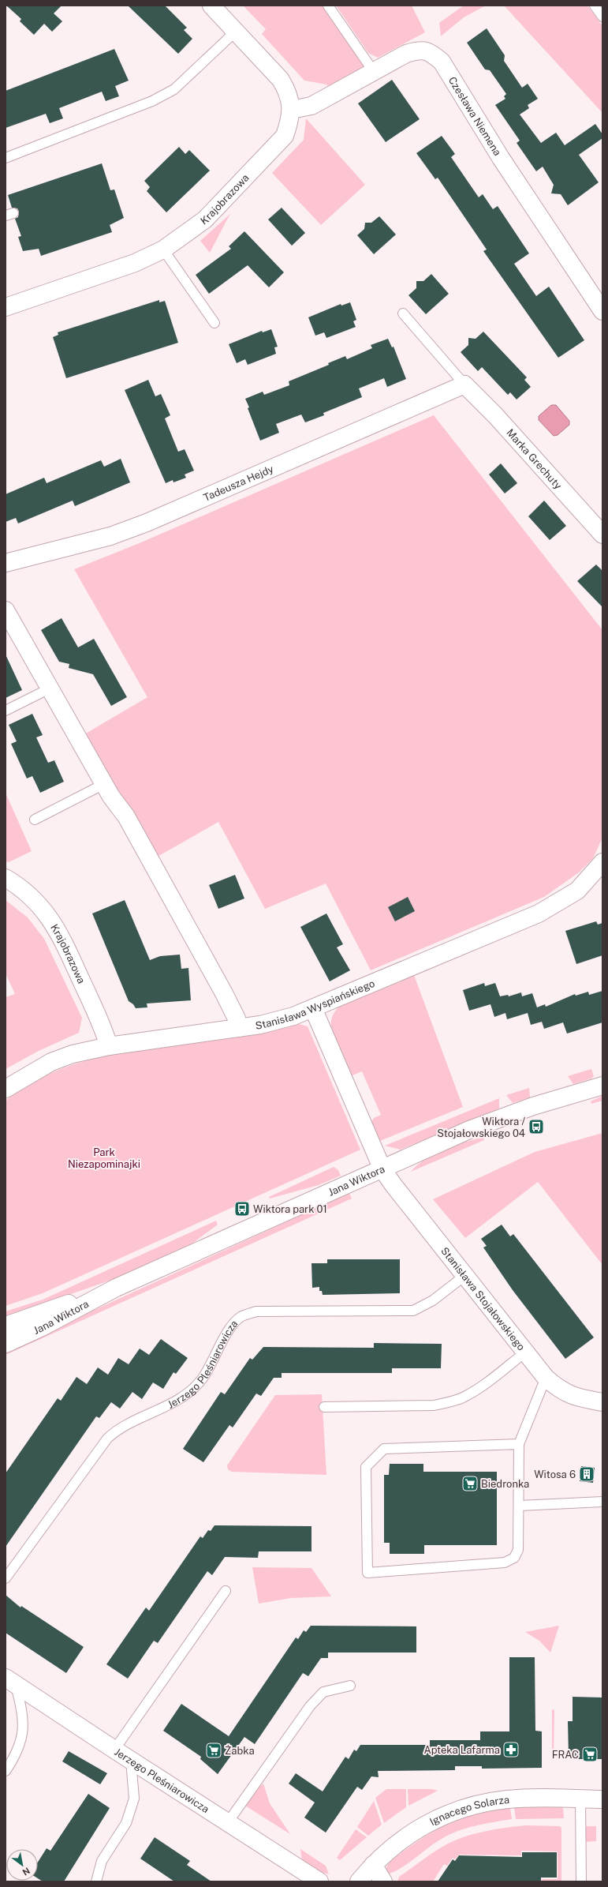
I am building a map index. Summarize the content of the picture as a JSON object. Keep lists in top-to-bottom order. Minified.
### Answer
{"streets":{"street":["Czesława Niemena","Krajobrazowa","Marka Grechuty","Tadeusza Hejdy","Stanisława Wyspiańskiego","Jana Wiktora","Stanisława Stojałowskiego","Jerzego Pleśniarowicza","Ignacego Solarza"]},"crossings":[["Czesława Niemena","Krajobrazowa"],["Krajobrazowa","Stanisława Wyspiańskiego"],["Marka Grechuty","Tadeusza Hejdy"],["Stanisława Wyspiańskiego","Stanisława Stojałowskiego"],["Jana Wiktora","Stanisława Stojałowskiego"],["Stanisława Stojałowskiego","Jerzego Pleśniarowicza"]],"parks":["Park Niezapominajki"],"places":{"bus stop":["Wiktora / Stojałowskiego 04","Wiktora park 01"],"building":["Witosa 6"],"supermarket":["Biedronka","Żabka","FRAC"],"pharmacy":["Apteka Lafarma"]},"north":"bottom right"}
